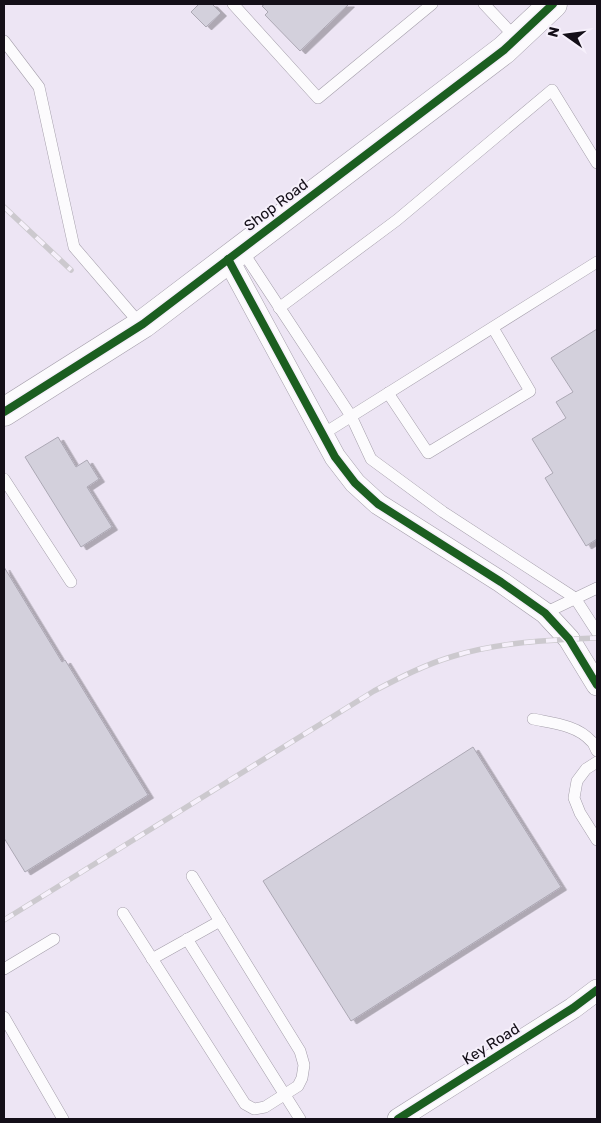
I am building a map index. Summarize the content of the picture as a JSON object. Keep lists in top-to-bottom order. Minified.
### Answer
{"streets":{"street":["Shop Road","Key Road"]},"north":"left"}
